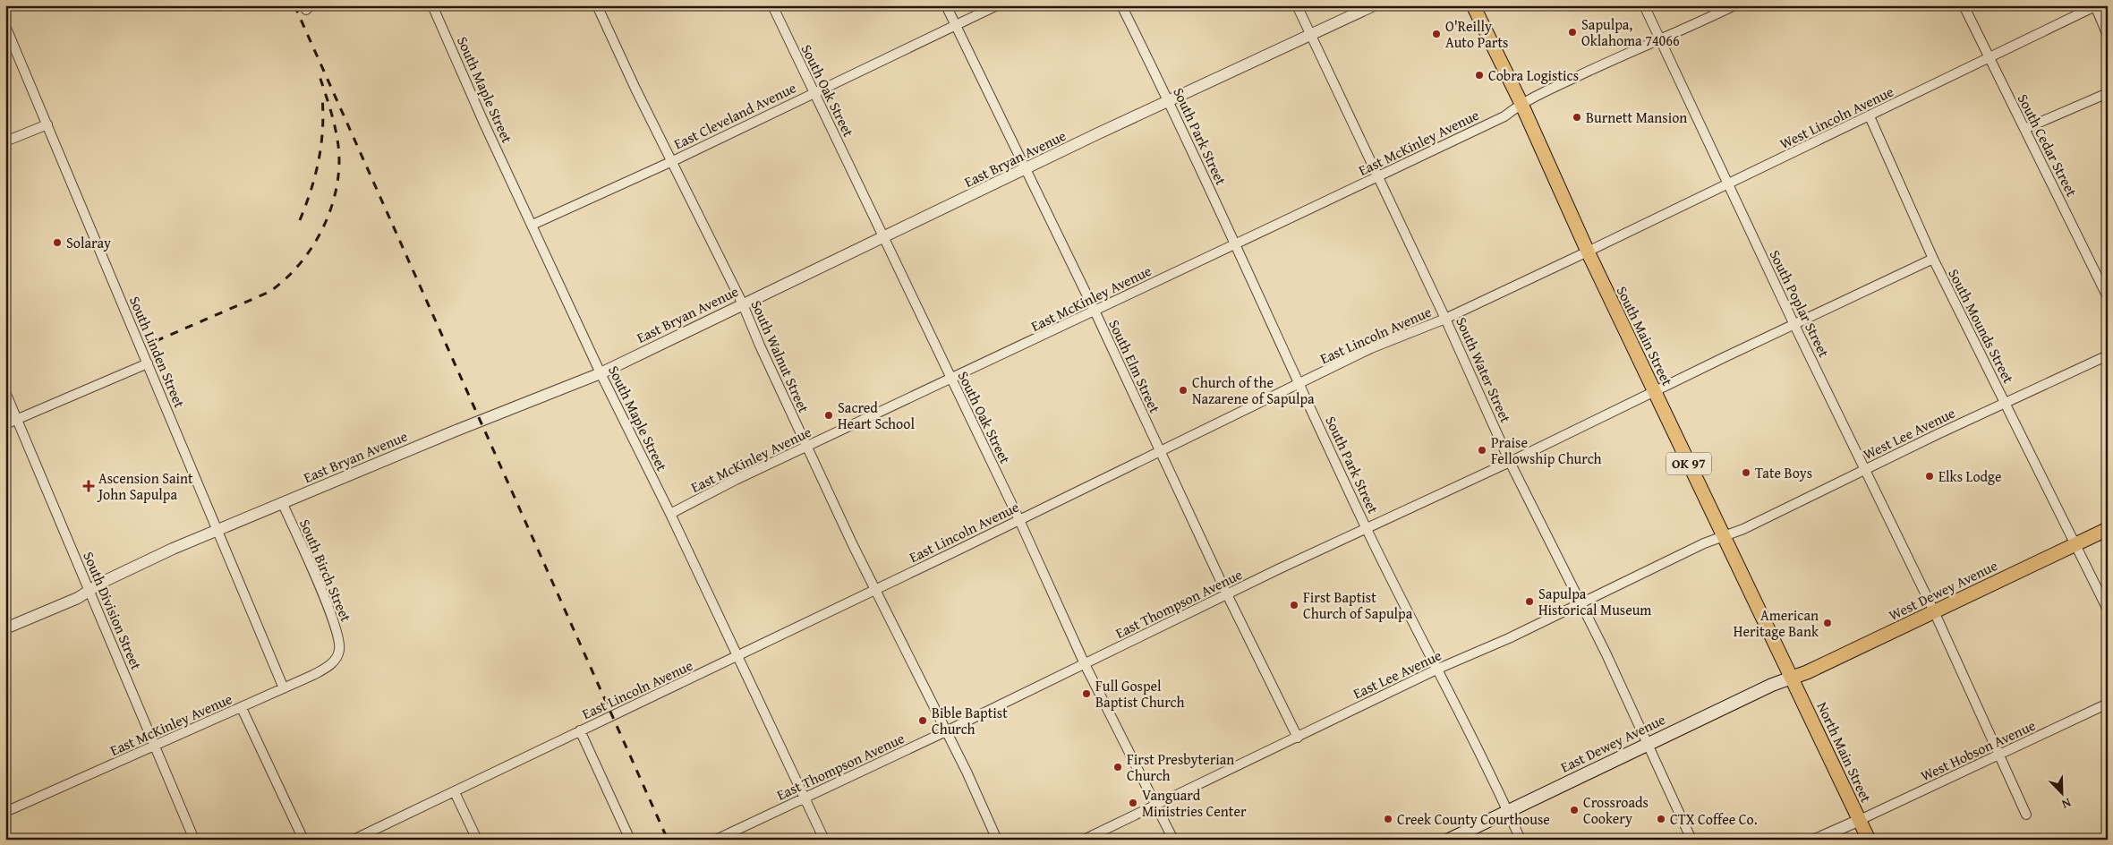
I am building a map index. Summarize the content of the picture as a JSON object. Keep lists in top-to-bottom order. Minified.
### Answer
{"streets":{"main road":["South Main Street","OK 97","West Dewey Avenue","East Dewey Avenue","North Main Street"],"street":["South Maple Street","South Oak Street","East Cleveland Avenue","West Lincoln Avenue","South Park Street","East McKinley Avenue","South Cedar Street","East Bryan Avenue","South Poplar Street","South Mounds Street","East Lincoln Avenue","South Linden Street","South Walnut Street","South Elm Street","South Water Street","West Lee Avenue","South Birch Street","East Thompson Avenue","South Division Street","East Lee Avenue","West Hobson Avenue"]},"crossings":[["South Maple Street","East Cleveland Avenue"],["South Maple Street","East McKinley Avenue"],["South Maple Street","East Bryan Avenue"],["South Maple Street","East Lincoln Avenue"],["South Maple Street","East Thompson Avenue"],["South Oak Street","East Cleveland Avenue"],["South Oak Street","East McKinley Avenue"],["South Oak Street","East Bryan Avenue"],["South Oak Street","East Lincoln Avenue"],["South Oak Street","East Thompson Avenue"],["South Oak Street","East Lee Avenue"],["East Cleveland Avenue","South Walnut Street"],["East Cleveland Avenue","South Elm Street"],["West Lincoln Avenue","South Cedar Street"],["West Lincoln Avenue","South Poplar Street"],["West Lincoln Avenue","South Mounds Street"],["West Lincoln Avenue","East Lincoln Avenue"],["West Lincoln Avenue","South Main Street"],["South Park Street","East McKinley Avenue"],["South Park Street","East Bryan Avenue"],["South Park Street","East Lincoln Avenue"],["South Park Street","East Thompson Avenue"],["South Park Street","East Lee Avenue"],["South Park Street","East Dewey Avenue"],["East McKinley Avenue","South Poplar Street"],["East McKinley Avenue","South Main Street"],["East McKinley Avenue","South Linden Street"],["East McKinley Avenue","South Walnut Street"],["East McKinley Avenue","South Elm Street"],["East McKinley Avenue","South Water Street"],["East McKinley Avenue","South Birch Street"],["East McKinley Avenue","South Division Street"],["East Bryan Avenue","South Linden Street"],["East Bryan Avenue","South Walnut Street"],["East Bryan Avenue","South Elm Street"],["East Bryan Avenue","South Water Street"],["East Bryan Avenue","South Birch Street"],["East Bryan Avenue","South Division Street"],["South Poplar Street","West Lee Avenue"],["South Poplar Street","West Dewey Avenue"],["South Poplar Street","East Thompson Avenue"],["South Poplar Street","West Hobson Avenue"],["South Mounds Street","West Lee Avenue"],["South Mounds Street","West Dewey Avenue"],["South Mounds Street","East Thompson Avenue"],["East Lincoln Avenue","South Main Street"],["East Lincoln Avenue","South Walnut Street"],["East Lincoln Avenue","South Elm Street"],["East Lincoln Avenue","South Water Street"],["South Main Street","West Lee Avenue"],["South Main Street","West Dewey Avenue"],["South Main Street","East Thompson Avenue"],["South Main Street","East Lee Avenue"],["South Main Street","East Dewey Avenue"],["South Main Street","North Main Street"],["South Walnut Street","East Thompson Avenue"],["South Elm Street","East Thompson Avenue"],["South Elm Street","East Lee Avenue"],["South Water Street","East Thompson Avenue"],["South Water Street","East Lee Avenue"],["South Water Street","East Dewey Avenue"],["West Lee Avenue","East Lee Avenue"],["West Dewey Avenue","East Dewey Avenue"],["West Dewey Avenue","North Main Street"],["East Dewey Avenue","North Main Street"],["West Hobson Avenue","North Main Street"]],"places":{"other":["Sapulpa, Oklahoma 74066","O'Reilly Auto Parts","Cobra Logistics","Burnett Mansion","Solaray","Church of the Nazarene of Sapulpa","Sacred Heart School","Praise Fellowship Church","Tate Boys","Elks Lodge","Sapulpa Historical Museum","First Baptist Church of Sapulpa","American Heritage Bank","Full Gospel Baptist Church","Bible Baptist Church","First Presbyterian Church","Vanguard Ministries Center","Crossroads Cookery","Creek County Courthouse","CTX Coffee Co."],"health":["Ascension Saint John Sapulpa"]},"north":"bottom right"}
